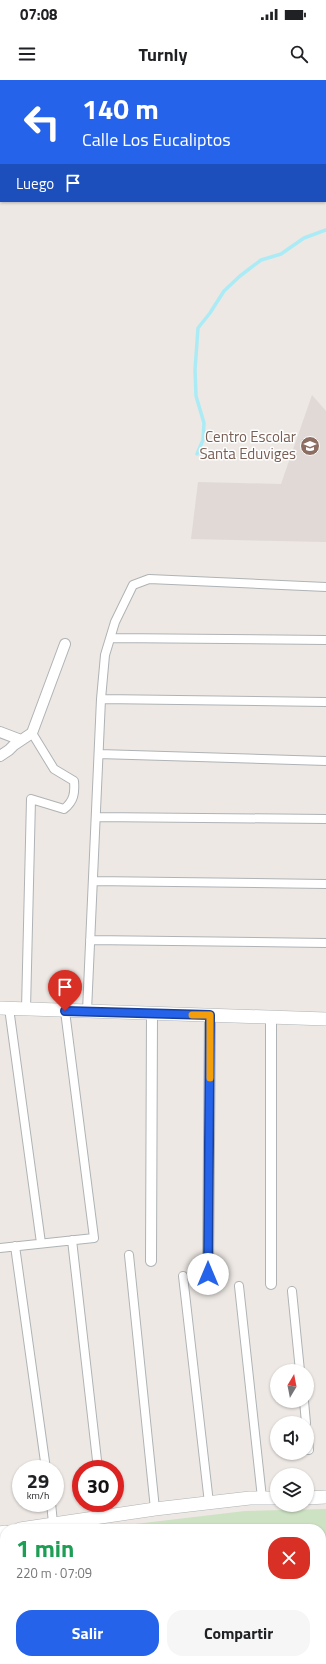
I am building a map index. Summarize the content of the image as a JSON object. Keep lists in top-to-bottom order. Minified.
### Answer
{"places":{"school or university":["Centro Escolar Santa Eduviges"]},"north":"top","page":{"status":"07:08","header":"Turnly","turn":["140 m","Calle Los Eucaliptos"],"then":"Luego","speed":"29 km/h","limit":"30","heading":["1 min","220 m · 07:09"],"buttons":["Salir","Compartir"]}}
